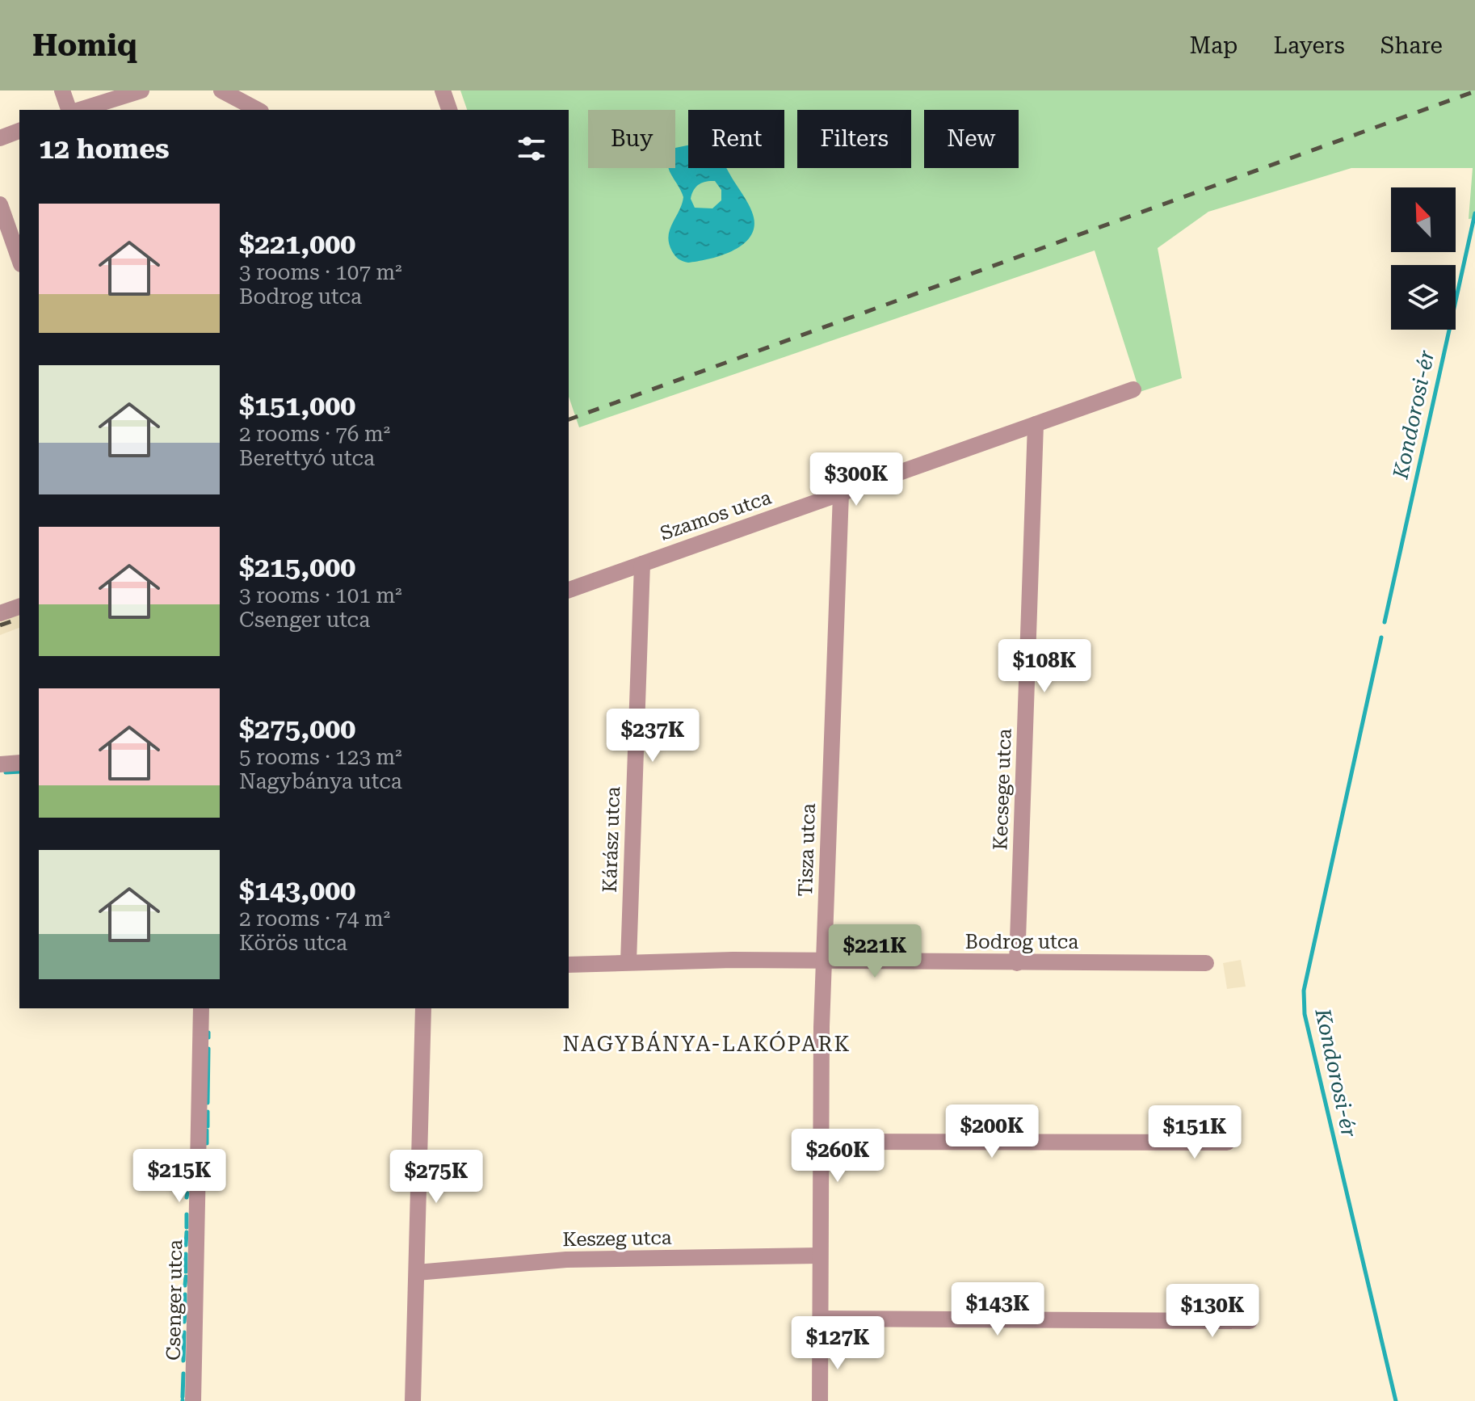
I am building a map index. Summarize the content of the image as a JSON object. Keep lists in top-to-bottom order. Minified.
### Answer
{"streets":{"street":["Szamos utca","Kecsege utca","Kárász utca","Tisza utca","Bodrog utca","Keszeg utca","Csenger utca"]},"crossings":[["Szamos utca","Kecsege utca"],["Szamos utca","Kárász utca"],["Szamos utca","Tisza utca"],["Kecsege utca","Bodrog utca"],["Kárász utca","Bodrog utca"],["Tisza utca","Bodrog utca"],["Tisza utca","Keszeg utca"]],"districts":["NAGYBÁNYA-LAKÓPARK"],"water":["Kondorosi-ér"],"north":"top left","page":{"header":"Homiq","nav":["Map","Layers","Share"],"chip":["Buy","Rent","Filters","New"],"heading":"12 homes","list":[{"name":"$221,000","note":"3 rooms · 107 m² · Bodrog utca"},{"name":"$151,000","note":"2 rooms · 76 m² · Berettyó utca"},{"name":"$215,000","note":"3 rooms · 101 m² · Csenger utca"},{"name":"$275,000","note":"5 rooms · 123 m² · Nagybánya utca"},{"name":"$143,000","note":"2 rooms · 74 m² · Körös utca"}],"price":["$300K","$108K","$237K","$221K","$200K","$151K","$260K","$215K","$275K","$143K","$130K","$127K"]}}
